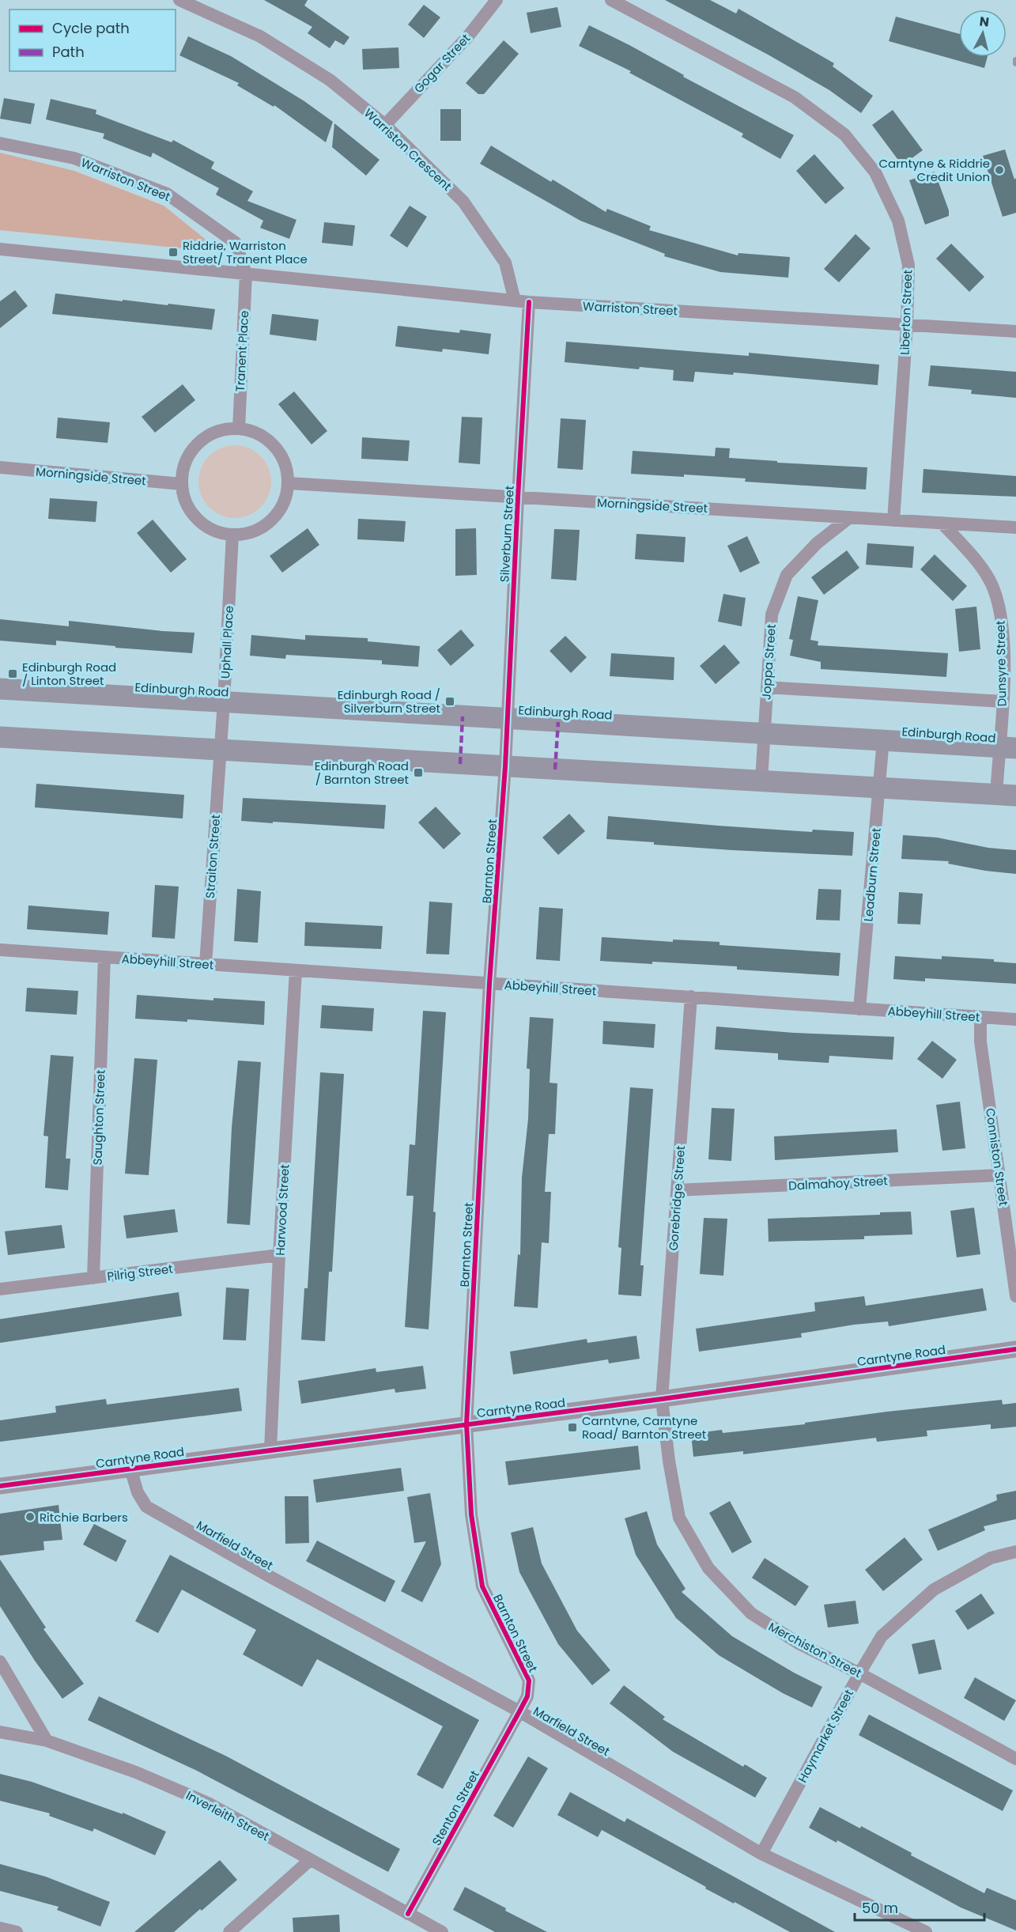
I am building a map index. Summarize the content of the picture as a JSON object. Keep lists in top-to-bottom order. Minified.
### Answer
{"streets":{"main road":["Edinburgh Road"],"street":["Gogar Street","Warriston Crescent","Warriston Street","Liberton Street","Tranent Place","Morningside Street","Silverburn Street","Uphall Place","Joppa Street","Dunsyre Street","Straiton Street","Barnton Street","Leadburn Street","Abbeyhill Street","Saughton Street","Conniston Street","Dalmahoy Street","Gorebridge Street","Harwood Street","Pilrig Street","Carntyne Road","Marfield Street","Merchiston Street","Haymarket Street","Stenton Street","Inverleith Street"]},"crossings":[["Gogar Street","Warriston Crescent"],["Warriston Crescent","Warriston Street"],["Warriston Street","Liberton Street"],["Warriston Street","Tranent Place"],["Warriston Street","Silverburn Street"],["Liberton Street","Morningside Street"],["Tranent Place","Morningside Street"],["Tranent Place","Uphall Place"],["Morningside Street","Silverburn Street"],["Morningside Street","Uphall Place"],["Morningside Street","Joppa Street"],["Morningside Street","Dunsyre Street"],["Silverburn Street","Edinburgh Road"],["Silverburn Street","Barnton Street"],["Uphall Place","Edinburgh Road"],["Uphall Place","Straiton Street"],["Joppa Street","Edinburgh Road"],["Dunsyre Street","Edinburgh Road"],["Edinburgh Road","Leadburn Street"],["Straiton Street","Abbeyhill Street"],["Barnton Street","Abbeyhill Street"],["Barnton Street","Carntyne Road"],["Barnton Street","Marfield Street"],["Barnton Street","Stenton Street"],["Leadburn Street","Abbeyhill Street"],["Abbeyhill Street","Saughton Street"],["Abbeyhill Street","Conniston Street"],["Abbeyhill Street","Gorebridge Street"],["Abbeyhill Street","Harwood Street"],["Saughton Street","Pilrig Street"],["Conniston Street","Dalmahoy Street"],["Dalmahoy Street","Gorebridge Street"],["Gorebridge Street","Carntyne Road"],["Gorebridge Street","Merchiston Street"],["Harwood Street","Pilrig Street"],["Harwood Street","Carntyne Road"],["Carntyne Road","Marfield Street"],["Carntyne Road","Merchiston Street"],["Marfield Street","Haymarket Street"],["Marfield Street","Stenton Street"],["Merchiston Street","Haymarket Street"],["Stenton Street","Inverleith Street"]],"places":{"other":["Carntyne & Riddrie Credit Union","Ritchie Barbers"],"transit":["Riddrie, Warriston Street/ Tranent Place","Edinburgh Road / Linton Street","Edinburgh Road / Silverburn Street","Edinburgh Road / Barnton Street","Carntyne, Carntyne Road/ Barnton Street"]},"legend":["Cycle path","Path"],"scale_bar":"50 m","north":"top"}
